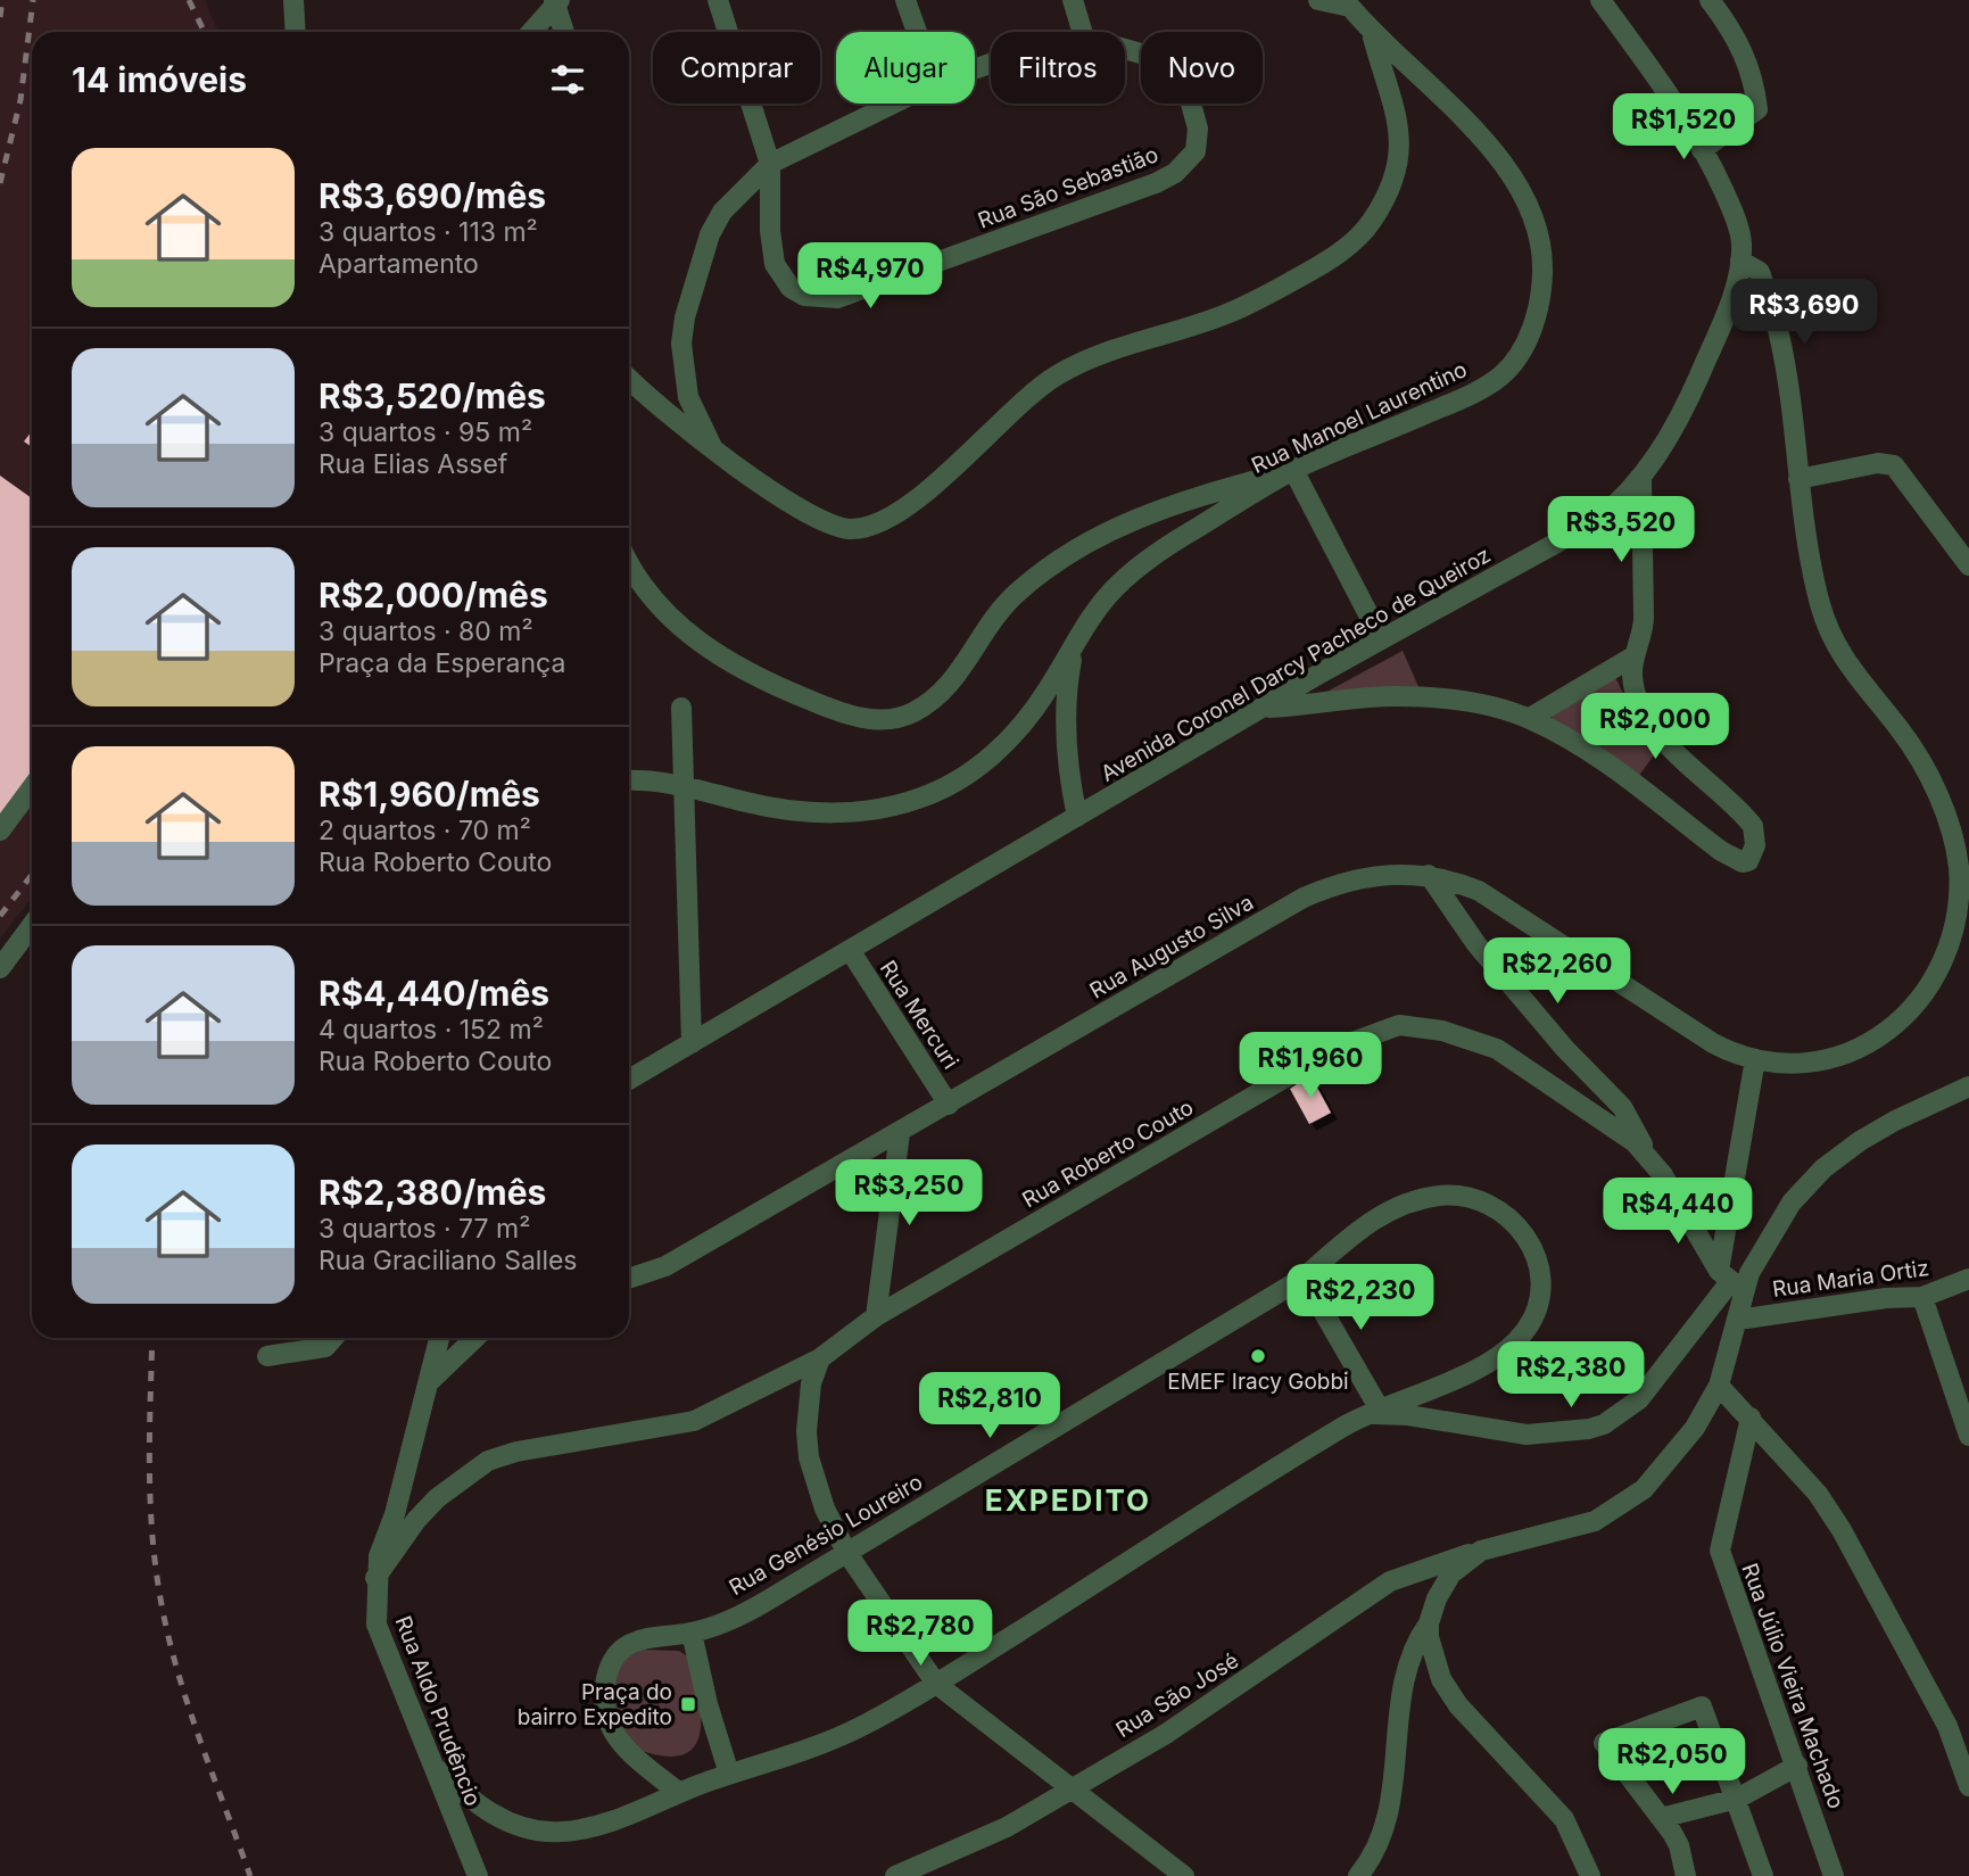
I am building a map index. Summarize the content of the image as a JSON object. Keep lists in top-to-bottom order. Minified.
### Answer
{"streets":{"street":["Rua São Sebastião","Rua Manoel Laurentino","Avenida Coronel Darcy Pacheco de Queiroz","Rua Augusto Silva","Rua Mercuri","Rua Roberto Couto","Rua Maria Ortiz","Rua Genésio Loureiro","Rua Júlio Vieira Machado","Rua São José","Rua Aldo Prudêncio"]},"crossings":[["Avenida Coronel Darcy Pacheco de Queiroz","Rua Mercuri"],["Rua Augusto Silva","Rua Mercuri"],["Rua Roberto Couto","Rua São José"],["Rua Roberto Couto","Rua Aldo Prudêncio"],["Rua Maria Ortiz","Rua São José"],["Rua Genésio Loureiro","Rua Aldo Prudêncio"]],"districts":["EXPEDITO"],"places":{"other":["EMEF Iracy Gobbi"],"transit":["Praça do bairro Expedito"]},"page":{"chip":["Comprar","Alugar","Filtros","Novo"],"heading":"14 imóveis","price":["R$1,520","R$4,970","R$3,690","R$3,520","R$2,000","R$2,260","R$1,960","R$3,250","R$4,440","R$2,230","R$2,380","R$2,810","R$2,780","R$2,050"],"list":[{"name":"R$3,690/mês","note":"3 quartos · 113 m² · Apartamento"},{"name":"R$3,520/mês","note":"3 quartos · 95 m² · Rua Elias Assef"},{"name":"R$2,000/mês","note":"3 quartos · 80 m² · Praça da Esperança"},{"name":"R$1,960/mês","note":"2 quartos · 70 m² · Rua Roberto Couto"},{"name":"R$4,440/mês","note":"4 quartos · 152 m² · Rua Roberto Couto"},{"name":"R$2,380/mês","note":"3 quartos · 77 m² · Rua Graciliano Salles"}]}}
